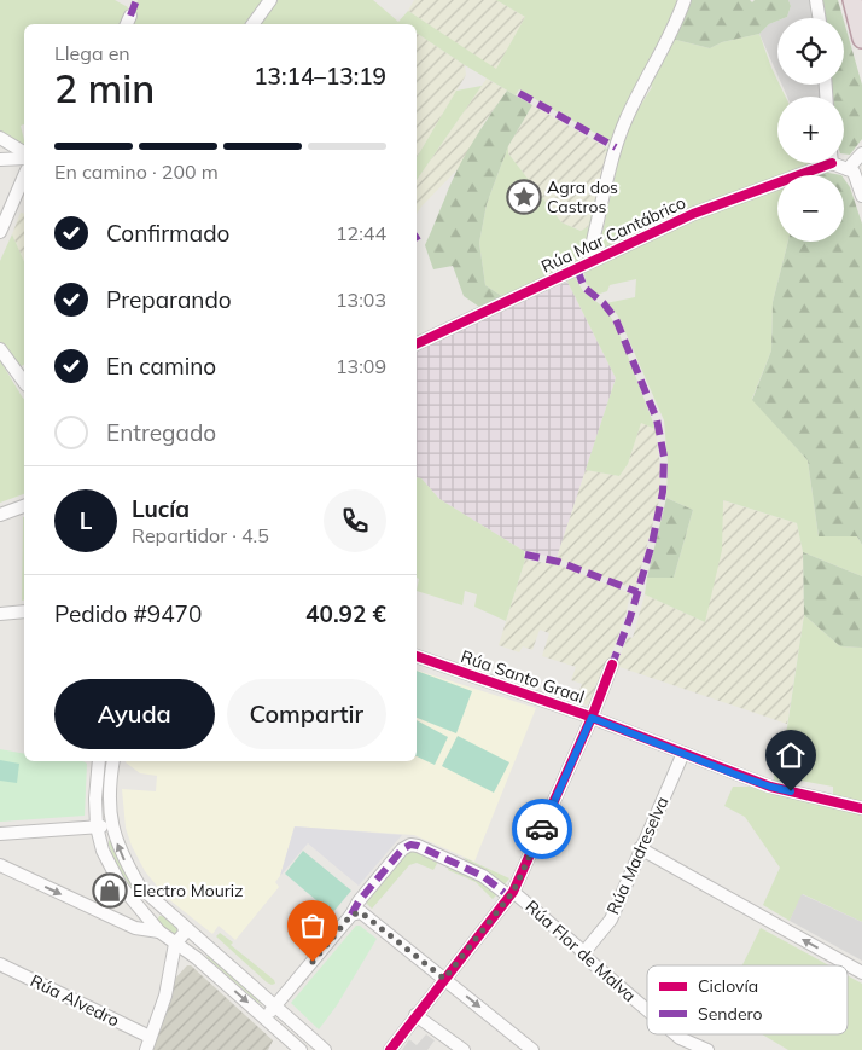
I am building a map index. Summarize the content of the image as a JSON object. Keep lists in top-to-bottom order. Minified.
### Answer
{"streets":{"street":["Rúa Mar Cantábrico","Rúa Santo Graal","Rúa Madreselva","Rúa Flor de Malva","Rúa Alvedro"]},"crossings":[["Rúa Santo Graal","Rúa Madreselva"],["Rúa Madreselva","Rúa Flor de Malva"]],"places":{"place":["Agra dos Castros"],"shop":["Electro Mouriz"]},"legend":["Ciclovía","Sendero"],"page":{"map_buttons":["+","−"],"heading":["2 min","Llega en","13:14–13:19"],"panel":["Lucía","Repartidor · 4.5","Pedido #9470","40.92 €"],"bar":"En camino · 200 m","list":[["Confirmado","12:44"],["Preparando","13:03"],["En camino","13:09"],"Entregado"],"round":"L","buttons":["Ayuda","Compartir"]}}
